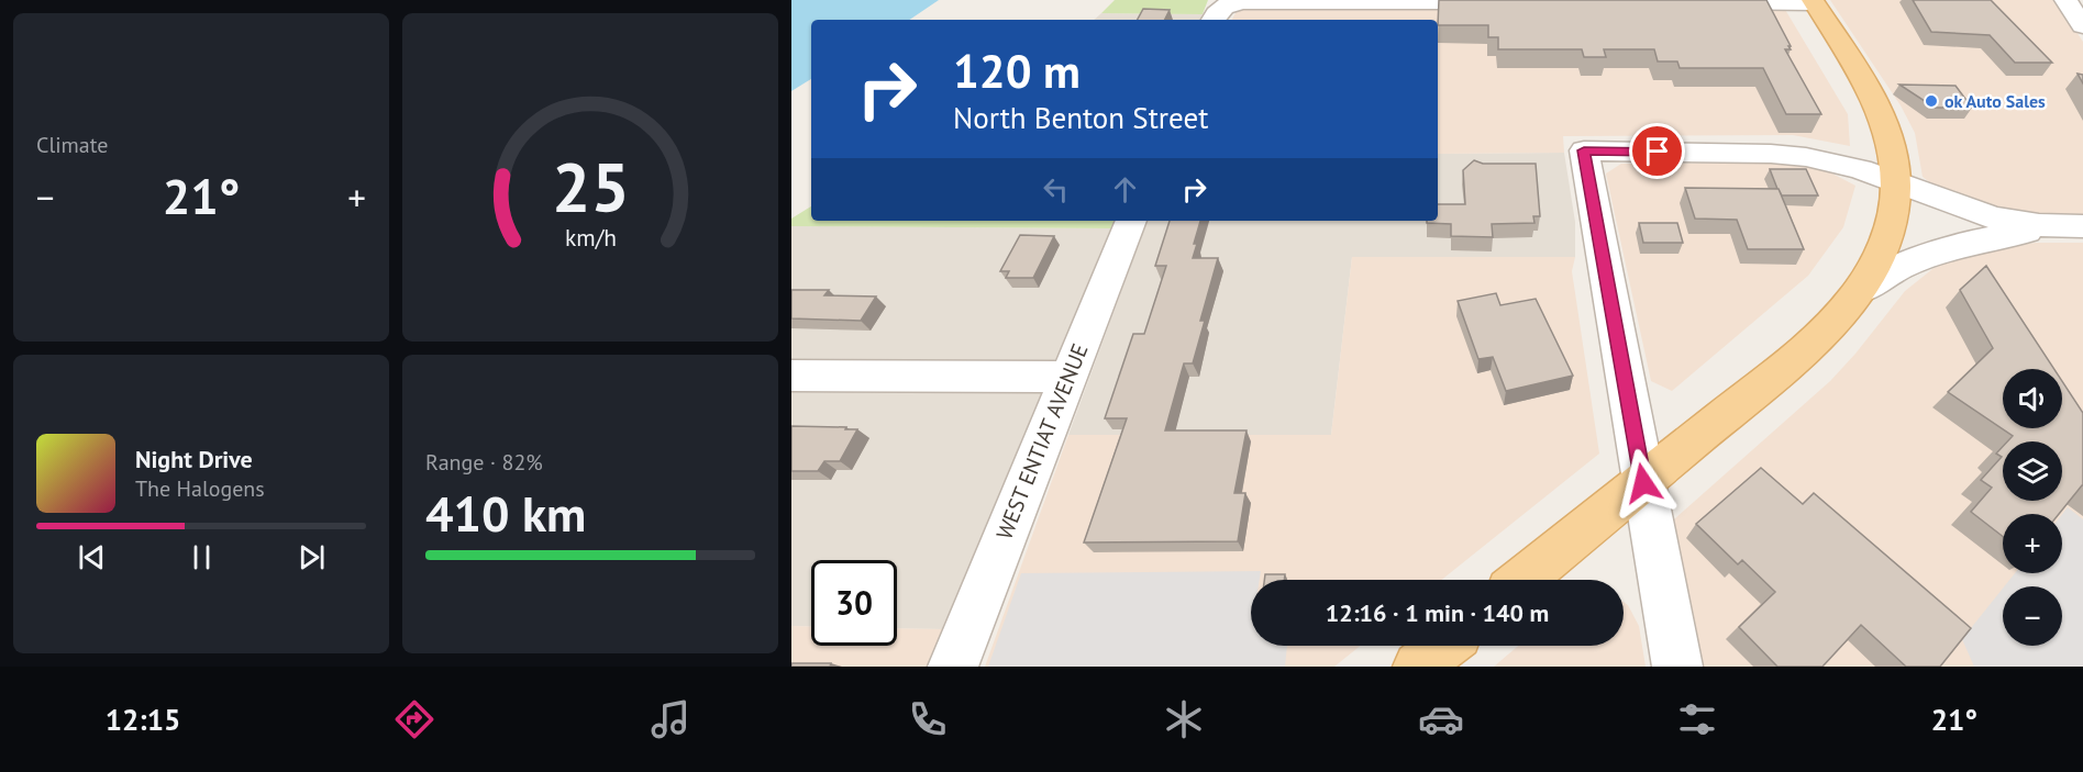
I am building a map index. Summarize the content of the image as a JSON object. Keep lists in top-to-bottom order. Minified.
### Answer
{"streets":{"street":["WEST ENTIAT AVENUE"]},"places":["ok Auto Sales"],"page":{"tile":["Climate",["Range · 82%","410 km"]],"turn":["120 m","North Benton Street"],"heat":["−","21°","+"],"map_buttons":["+","−"],"song":["Night Drive","The Halogens"],"limit":"30","trip":"12:16 · 1 min · 140 m","tabs":["12:15","21°"],"gauge":["25","km/h"]}}
